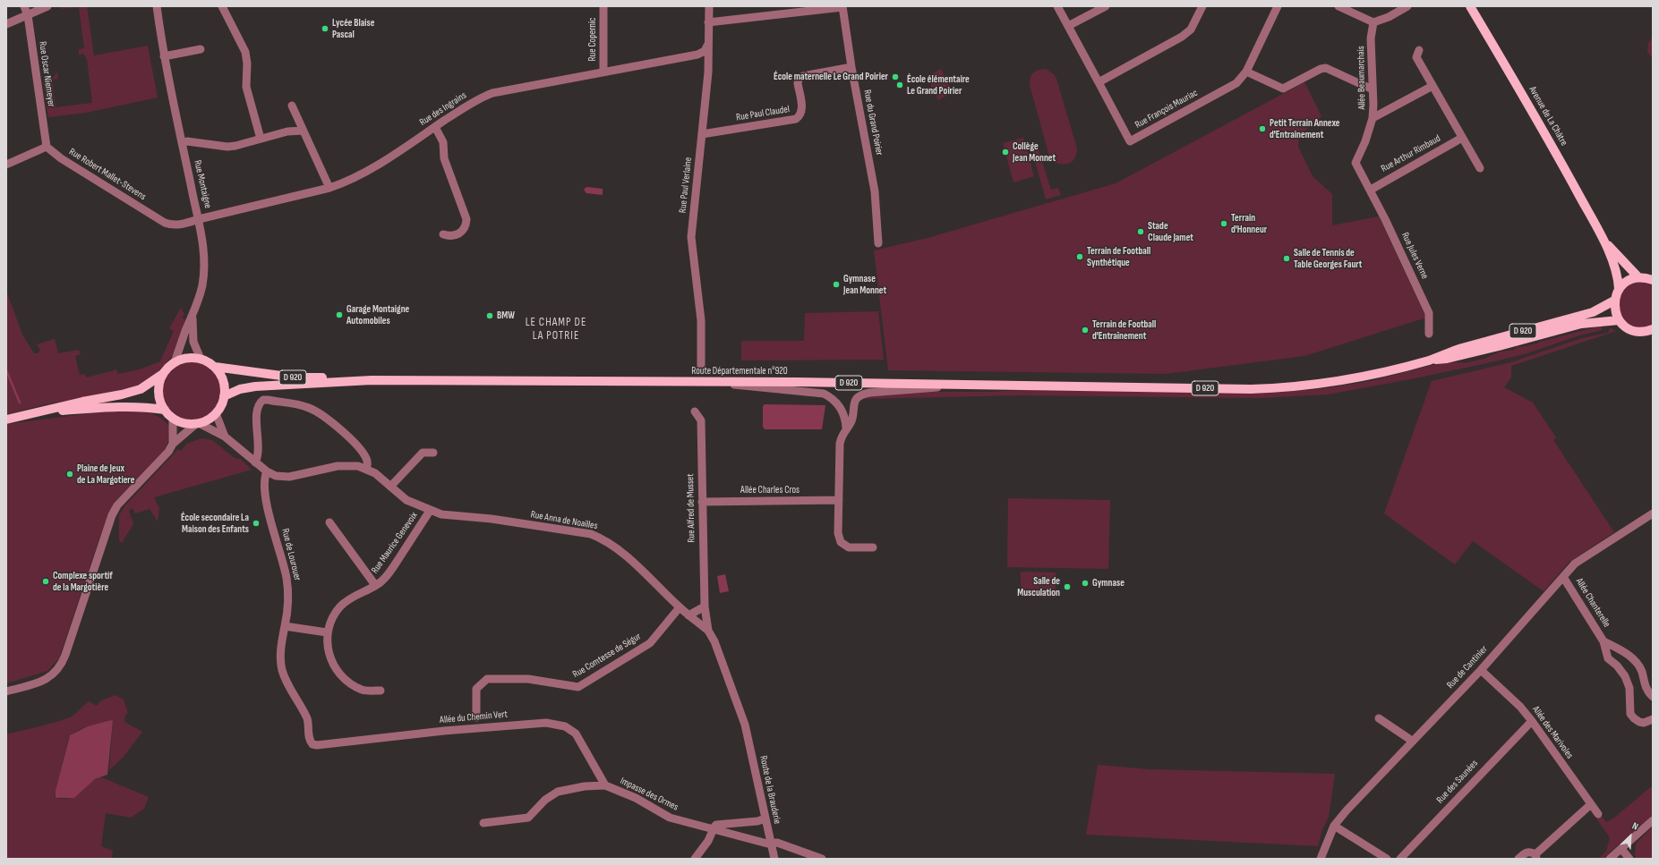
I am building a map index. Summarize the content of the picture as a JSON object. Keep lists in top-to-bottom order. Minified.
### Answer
{"streets":{"main road":["Avenue de La Châtre","D 920","Route Départementale n°920"],"street":["Rue Copernic","Rue Oscar Niemeyer","Allée Beaumarchais","Rue des Ingrains","Rue François Mauriac","Rue Paul Claudel","Rue du Grand Poirier","Rue Arthur Rimbaud","Rue Robert Mallet-Stevens","Rue Montaigne","Rue Paul Verlaine","Rue Jules Verne","Allée Charles Cros","Rue Alfred de Musset","Rue Anna de Noailles","Rue Maurice Genevoix","Rue de Lourouer","Allée Chanterelle","Rue Comtesse de Ségur","Rue de Cantinier","Allée du Chemin Vert","Allée des Marivoles","Rue des Saunées","Route de la Brauderie","Impasse des Ormes"]},"crossings":[["Rue Copernic","Rue des Ingrains"],["Rue Oscar Niemeyer","Rue Robert Mallet-Stevens"],["Allée Beaumarchais","Rue Arthur Rimbaud"],["Allée Beaumarchais","Rue Jules Verne"],["Rue des Ingrains","Rue Robert Mallet-Stevens"],["Rue des Ingrains","Rue Montaigne"],["Rue des Ingrains","Rue Paul Verlaine"],["Rue Paul Claudel","Rue du Grand Poirier"],["Rue Paul Claudel","Rue Paul Verlaine"],["Rue Arthur Rimbaud","Rue Jules Verne"],["Rue Robert Mallet-Stevens","Rue Montaigne"],["Rue Montaigne","D 920"],["D 920","Route Départementale n°920"],["Allée Charles Cros","Rue Alfred de Musset"],["Rue Alfred de Musset","Rue Anna de Noailles"],["Rue Alfred de Musset","Route de la Brauderie"],["Rue Anna de Noailles","Rue Maurice Genevoix"],["Rue Anna de Noailles","Rue Comtesse de Ségur"],["Rue de Lourouer","Allée du Chemin Vert"],["Allée Chanterelle","Rue de Cantinier"],["Rue de Cantinier","Allée des Marivoles"],["Allée du Chemin Vert","Impasse des Ormes"],["Allée des Marivoles","Rue des Saunées"],["Route de la Brauderie","Impasse des Ormes"]],"districts":["LE CHAMP DE LA POTRIE"],"places":["Lycée Blaise Pascal","École maternelle Le Grand Poirier","École élémentaire Le Grand Poirier","Petit Terrain Annexe d'Entrainement","Collège Jean Monnet","Terrain d'Honneur","Stade Claude Jamet","Terrain de Football Synthétique","Salle de Tennis de Table Georges Faurt","Gymnase Jean Monnet","Garage Montaigne Automobiles","BMW","Terrain de Football d'Entraînement","Plaine de Jeux de La Margotiere","École secondaire La Maison des Enfants","Complexe sportif de la Margotière","Gymnase","Salle de Musculation"],"north":"top right"}
